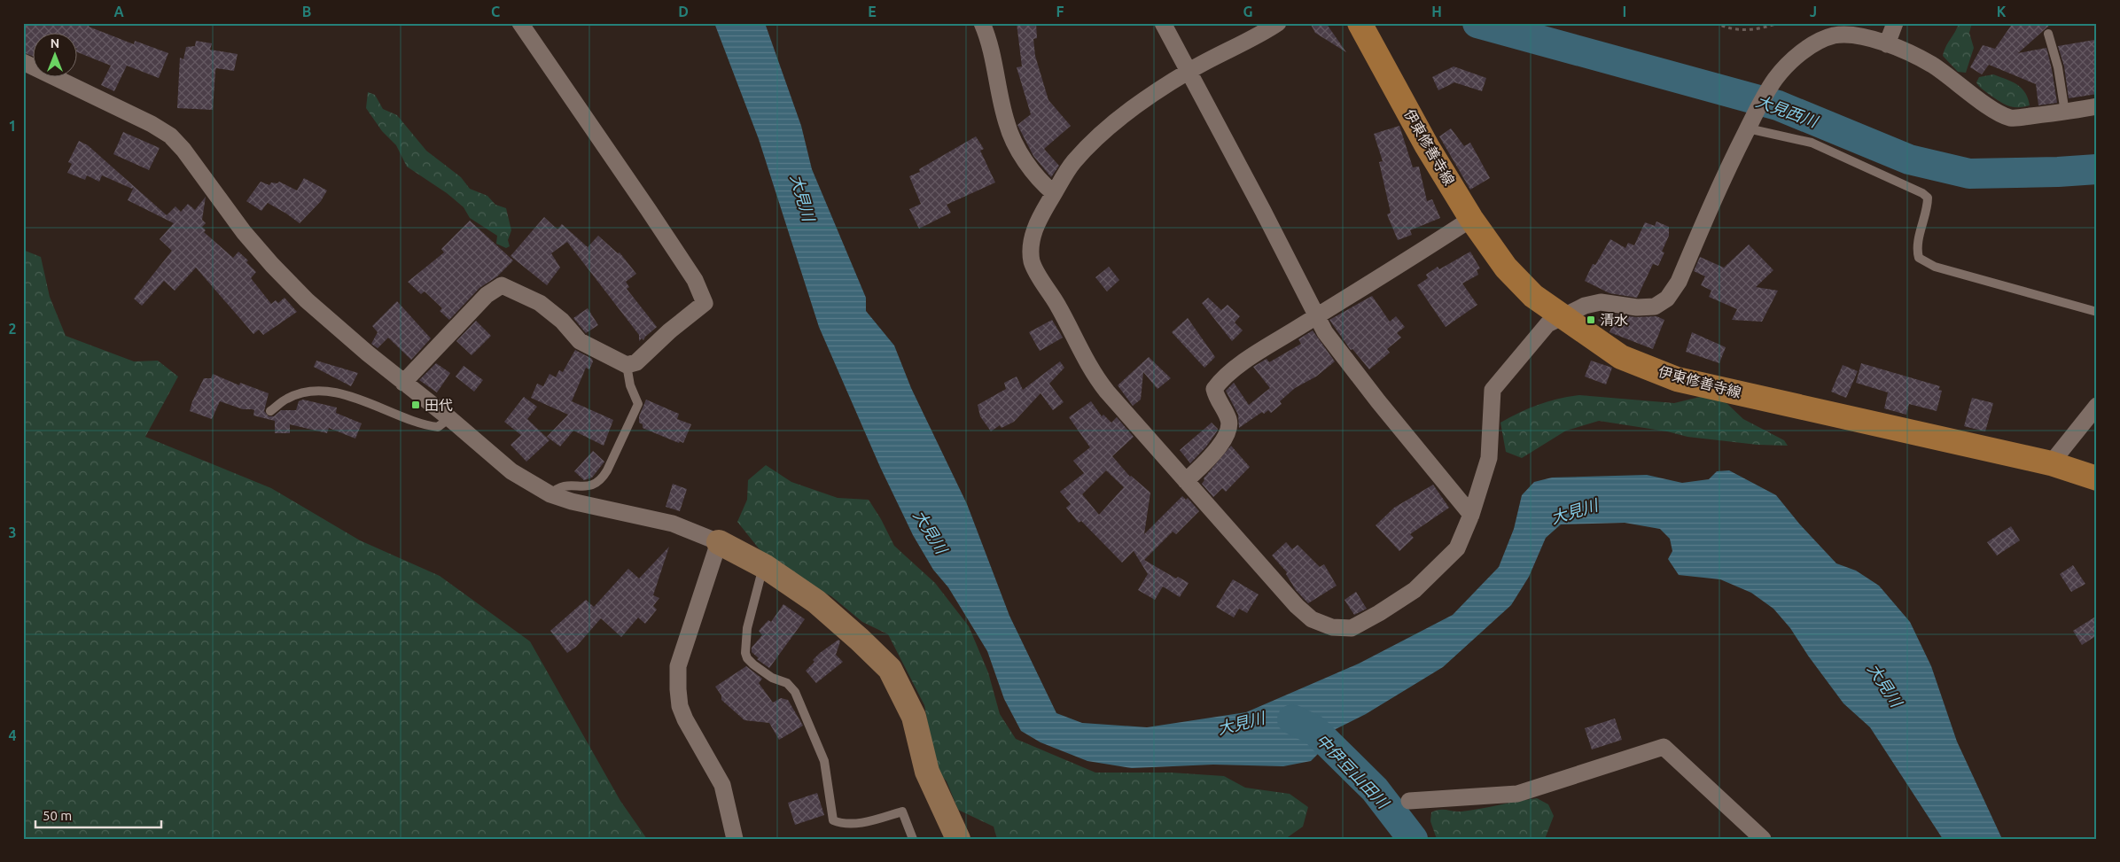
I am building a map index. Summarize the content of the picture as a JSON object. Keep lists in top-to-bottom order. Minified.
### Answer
{"streets":{"main road":["伊東修善寺線"]},"water":["大見西川","大見川","中伊豆山田川"],"places":{"transit":["清水","田代"]},"scale_bar":"50 m","north":"top","grid":{"columns":["A","B","C","D","E","F","G","H","I","J","K"],"rows":["1","2","3","4"]}}
